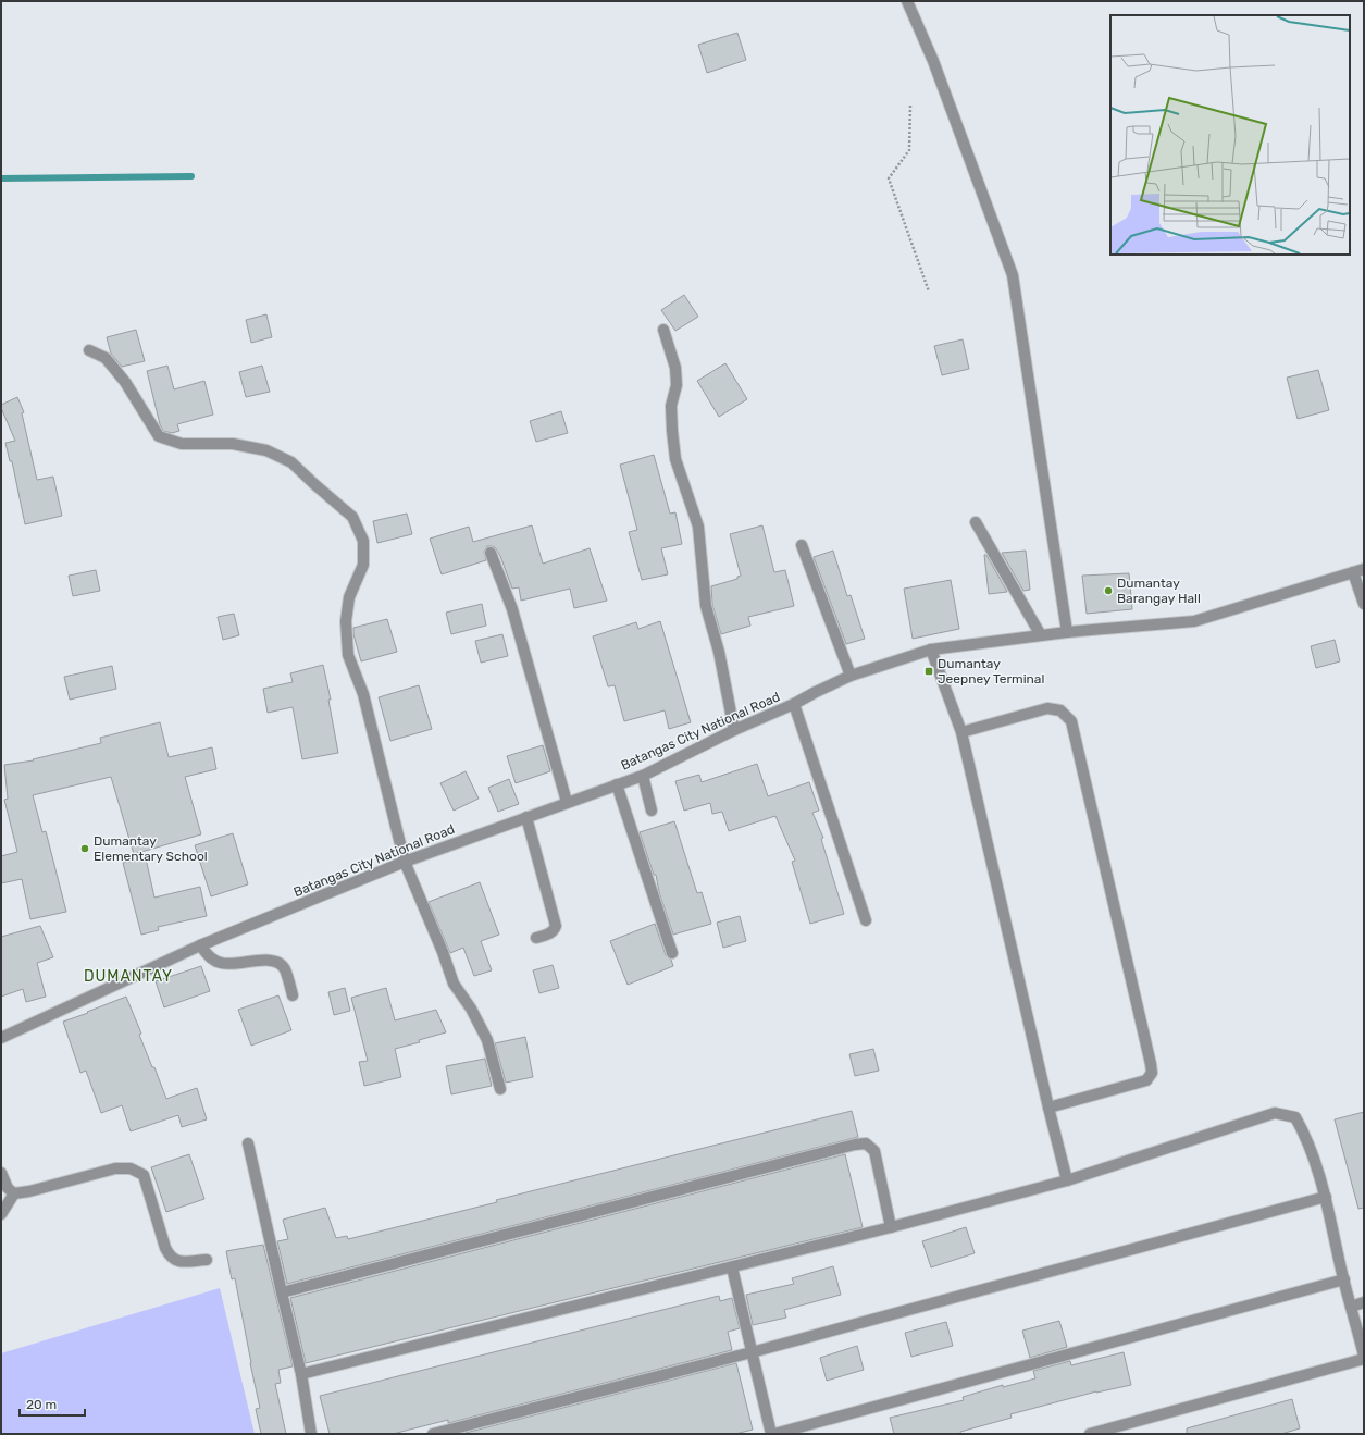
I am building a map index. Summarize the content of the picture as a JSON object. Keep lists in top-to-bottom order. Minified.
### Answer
{"streets":{"street":["Batangas City National Road"]},"districts":["DUMANTAY"],"places":{"other":["Dumantay Barangay Hall","Dumantay Elementary School"],"transit":["Dumantay Jeepney Terminal"]},"scale_bar":"20 m"}
